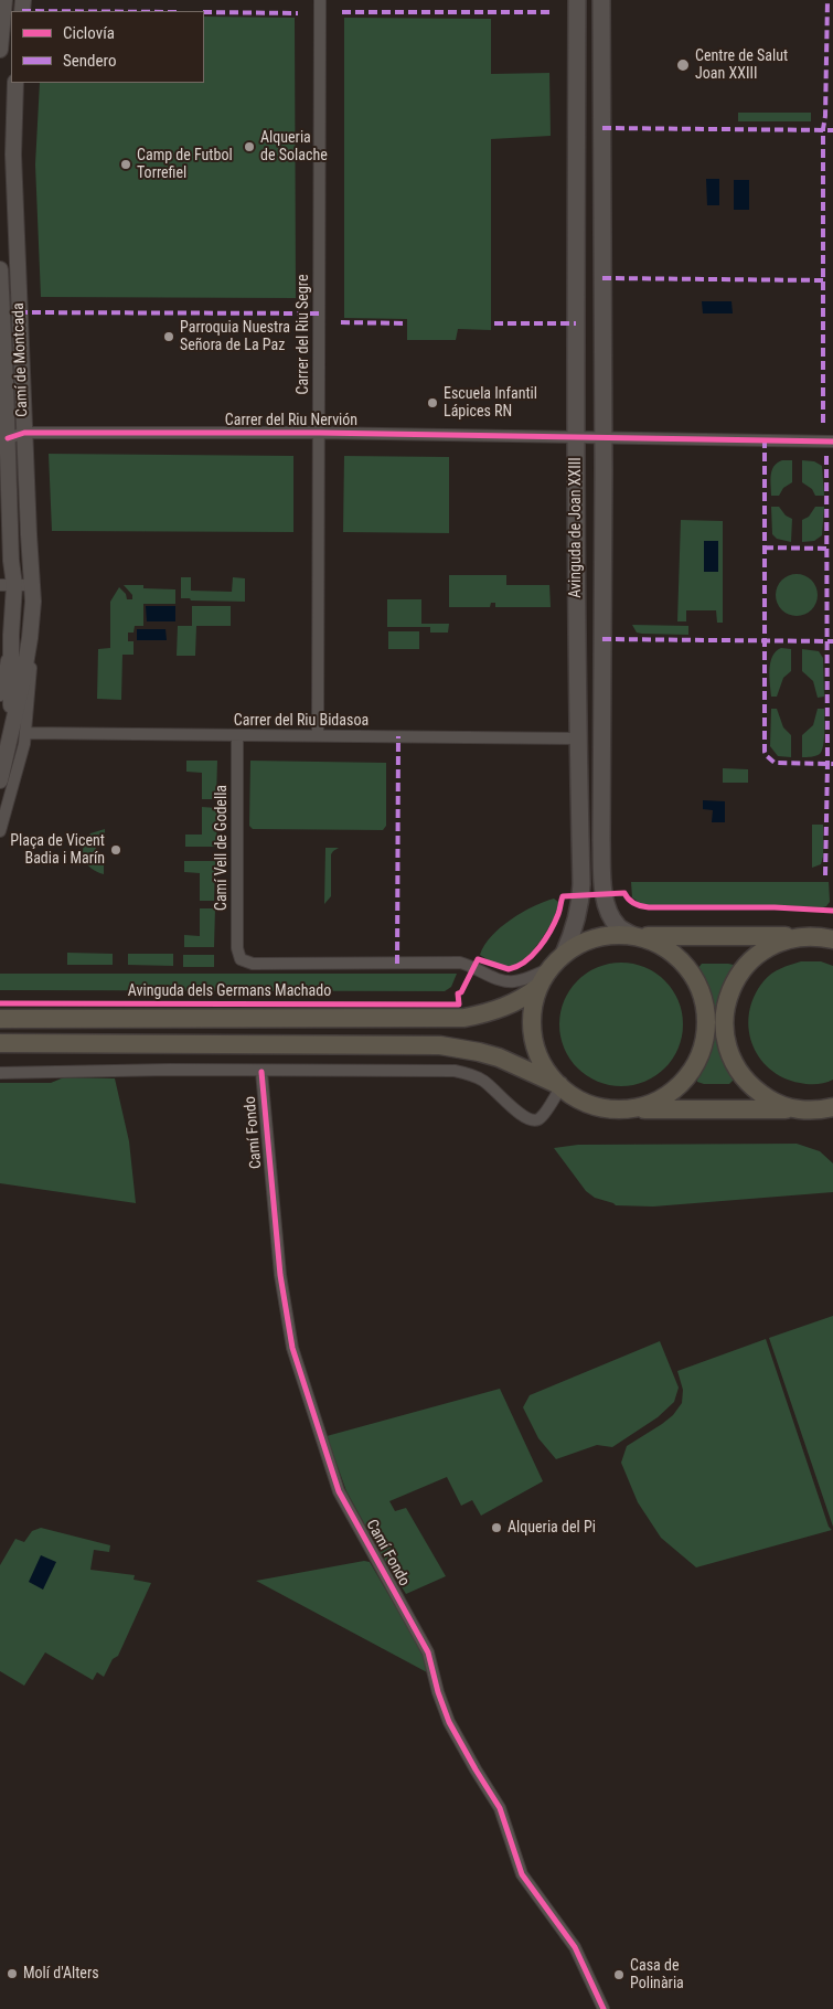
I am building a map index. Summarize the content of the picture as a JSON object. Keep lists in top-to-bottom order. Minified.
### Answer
{"streets":{"main road":["Avinguda de Joan XXIII","Avinguda dels Germans Machado"],"street":["Carrer del Riu Segre","Camí de Montcada","Carrer del Riu Nervión","Carrer del Riu Bidasoa","Camí Vell de Godella","Camí Fondo"]},"crossings":[["Carrer del Riu Segre","Carrer del Riu Nervión"],["Carrer del Riu Segre","Carrer del Riu Bidasoa"],["Camí de Montcada","Carrer del Riu Nervión"],["Camí de Montcada","Carrer del Riu Bidasoa"],["Carrer del Riu Nervión","Avinguda de Joan XXIII"],["Avinguda de Joan XXIII","Carrer del Riu Bidasoa"],["Avinguda de Joan XXIII","Avinguda dels Germans Machado"],["Carrer del Riu Bidasoa","Camí Vell de Godella"],["Camí Vell de Godella","Avinguda dels Germans Machado"]],"places":["Centre de Salut Joan XXIII","Alqueria de Solache","Camp de Futbol Torrefiel","Parroquia Nuestra Señora de La Paz","Escuela Infantil Lápices RN","Plaça de Vicent Badia i Marín","Alqueria del Pi","Molí d'Alters","Casa de Polinària"],"legend":["Ciclovía","Sendero"]}
